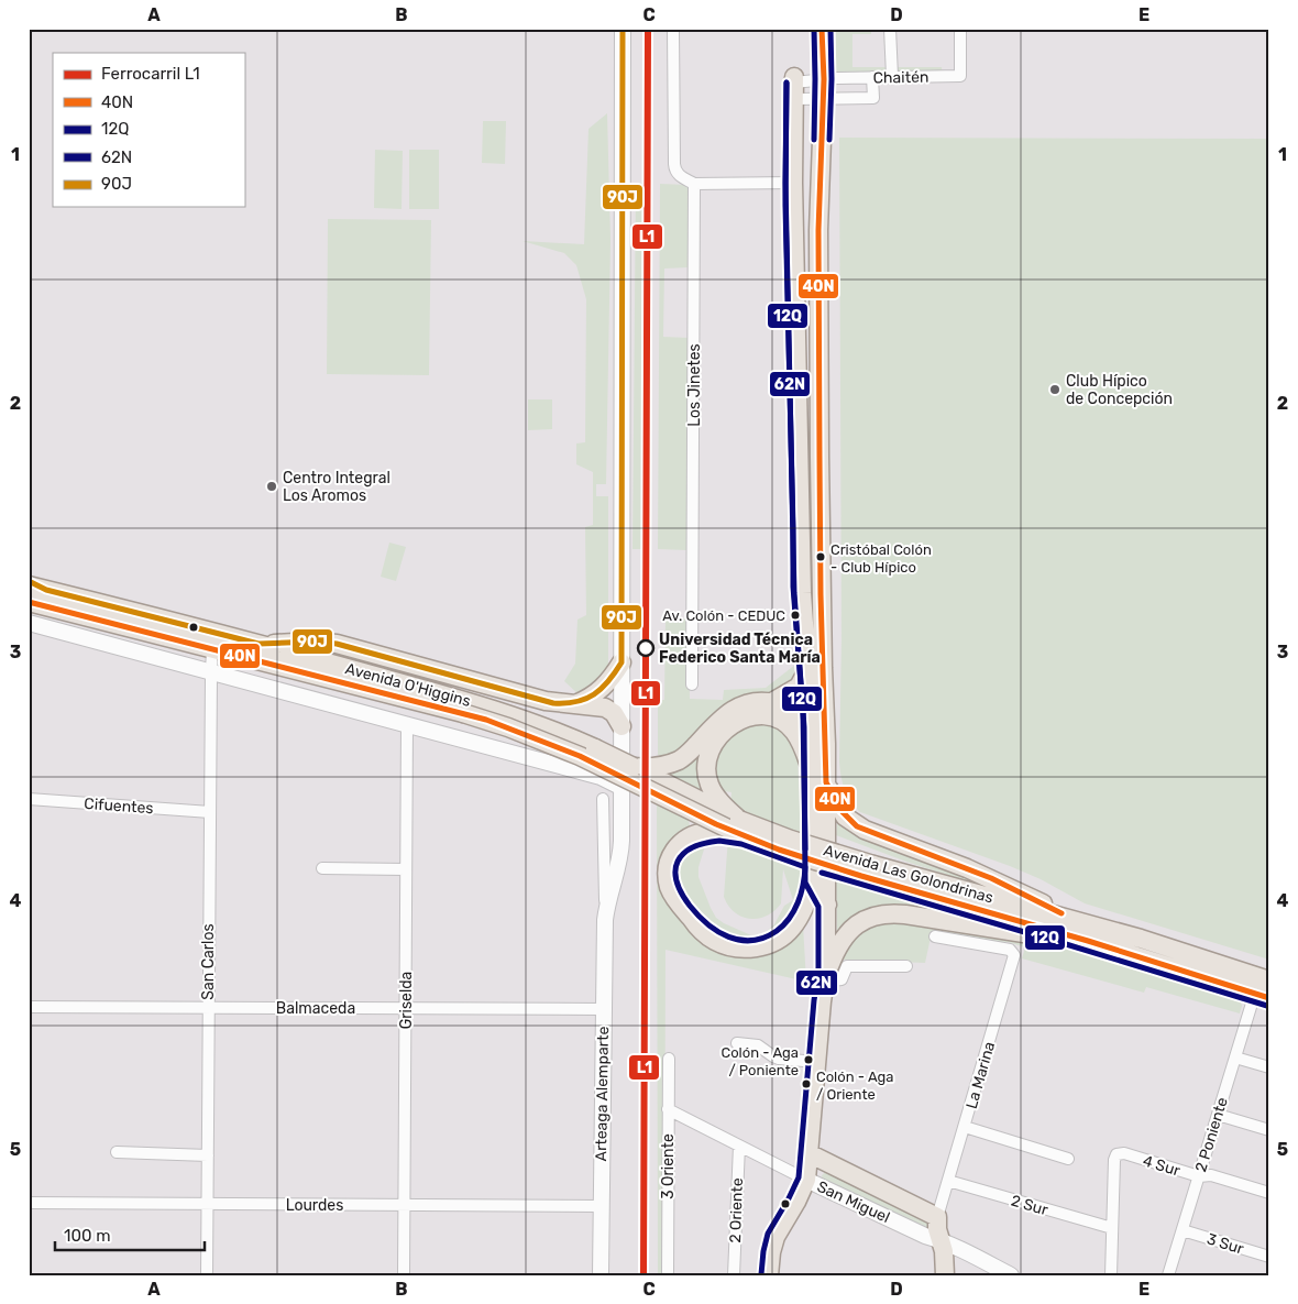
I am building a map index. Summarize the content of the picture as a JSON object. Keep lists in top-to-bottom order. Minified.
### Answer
{"streets":{"main road":["Avenida O'Higgins","Avenida Las Golondrinas","La Marina","Arteaga Alemparte","San Miguel"],"street":["Chaitén","Los Jinetes","Cifuentes","San Carlos","Griselda","Balmaceda","2 Poniente","4 Sur","3 Oriente","Lourdes","2 Sur","2 Oriente","3 Sur"]},"crossings":[["Avenida O'Higgins","Avenida Las Golondrinas"],["Avenida O'Higgins","San Carlos"],["Cifuentes","San Carlos"],["Avenida Las Golondrinas","2 Poniente"],["San Carlos","Balmaceda"],["San Carlos","Lourdes"],["Griselda","Balmaceda"],["Griselda","Lourdes"],["Balmaceda","Arteaga Alemparte"],["La Marina","San Miguel"],["La Marina","2 Sur"],["Arteaga Alemparte","Lourdes"],["2 Poniente","4 Sur"],["2 Poniente","3 Sur"],["4 Sur","2 Sur"],["3 Oriente","San Miguel"],["San Miguel","2 Oriente"]],"places":["Club Hípico de Concepción","Centro Integral Los Aromos","Cristóbal Colón - Club Hípico","Av. Colón - CEDUC","Universidad Técnica Federico Santa María","Colón - Aga / Poniente","Colón - Aga / Oriente"],"lines":["rail line L1","transit line 40N","transit line 12Q","transit line 62N","transit line 90J"],"legend":["Ferrocarril L1","40N","12Q","62N","90J"],"scale_bar":"100 m","grid":{"columns":["A","B","C","D","E"],"rows":["1","2","3","4","5"]}}
